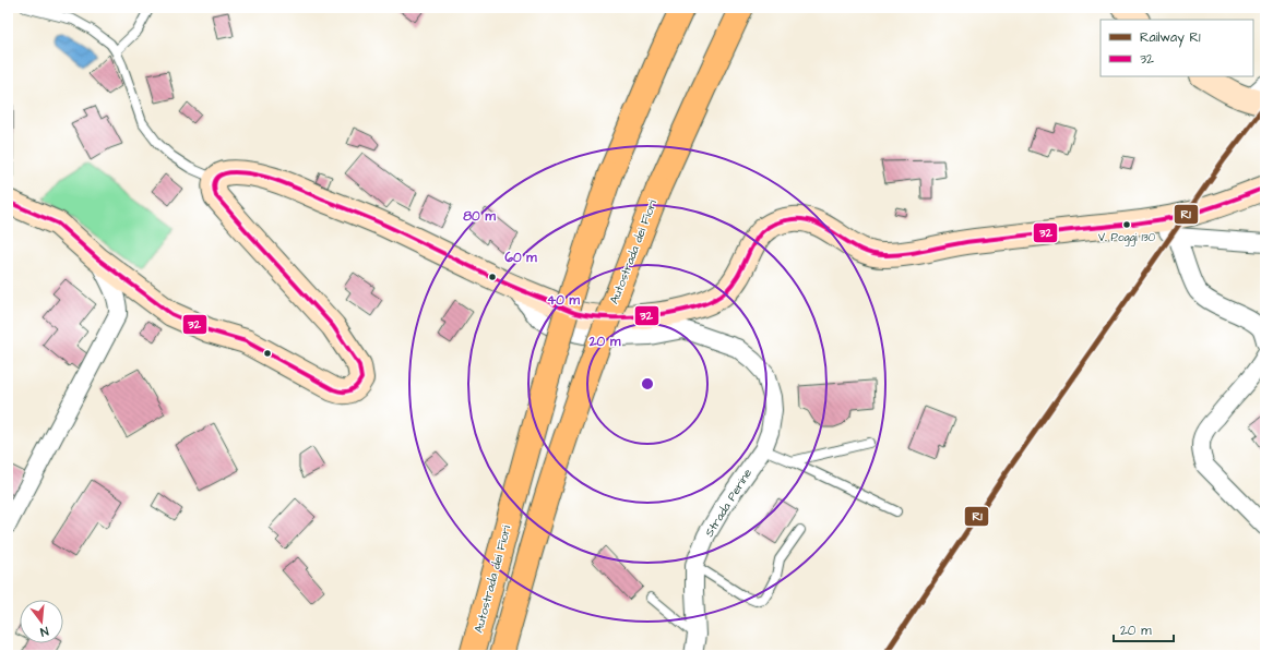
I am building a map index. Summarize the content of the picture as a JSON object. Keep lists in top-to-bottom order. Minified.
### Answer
{"streets":{"highway":["Autostrada dei Fiori"],"street":["Strada Perine"]},"places":["V. Poggi 130"],"lines":["rail line R1","transit line 32"],"legend":["Railway R1","32"],"scale_bar":"20 m","north":"bottom","rings":["80 m","60 m","40 m","20 m"]}
